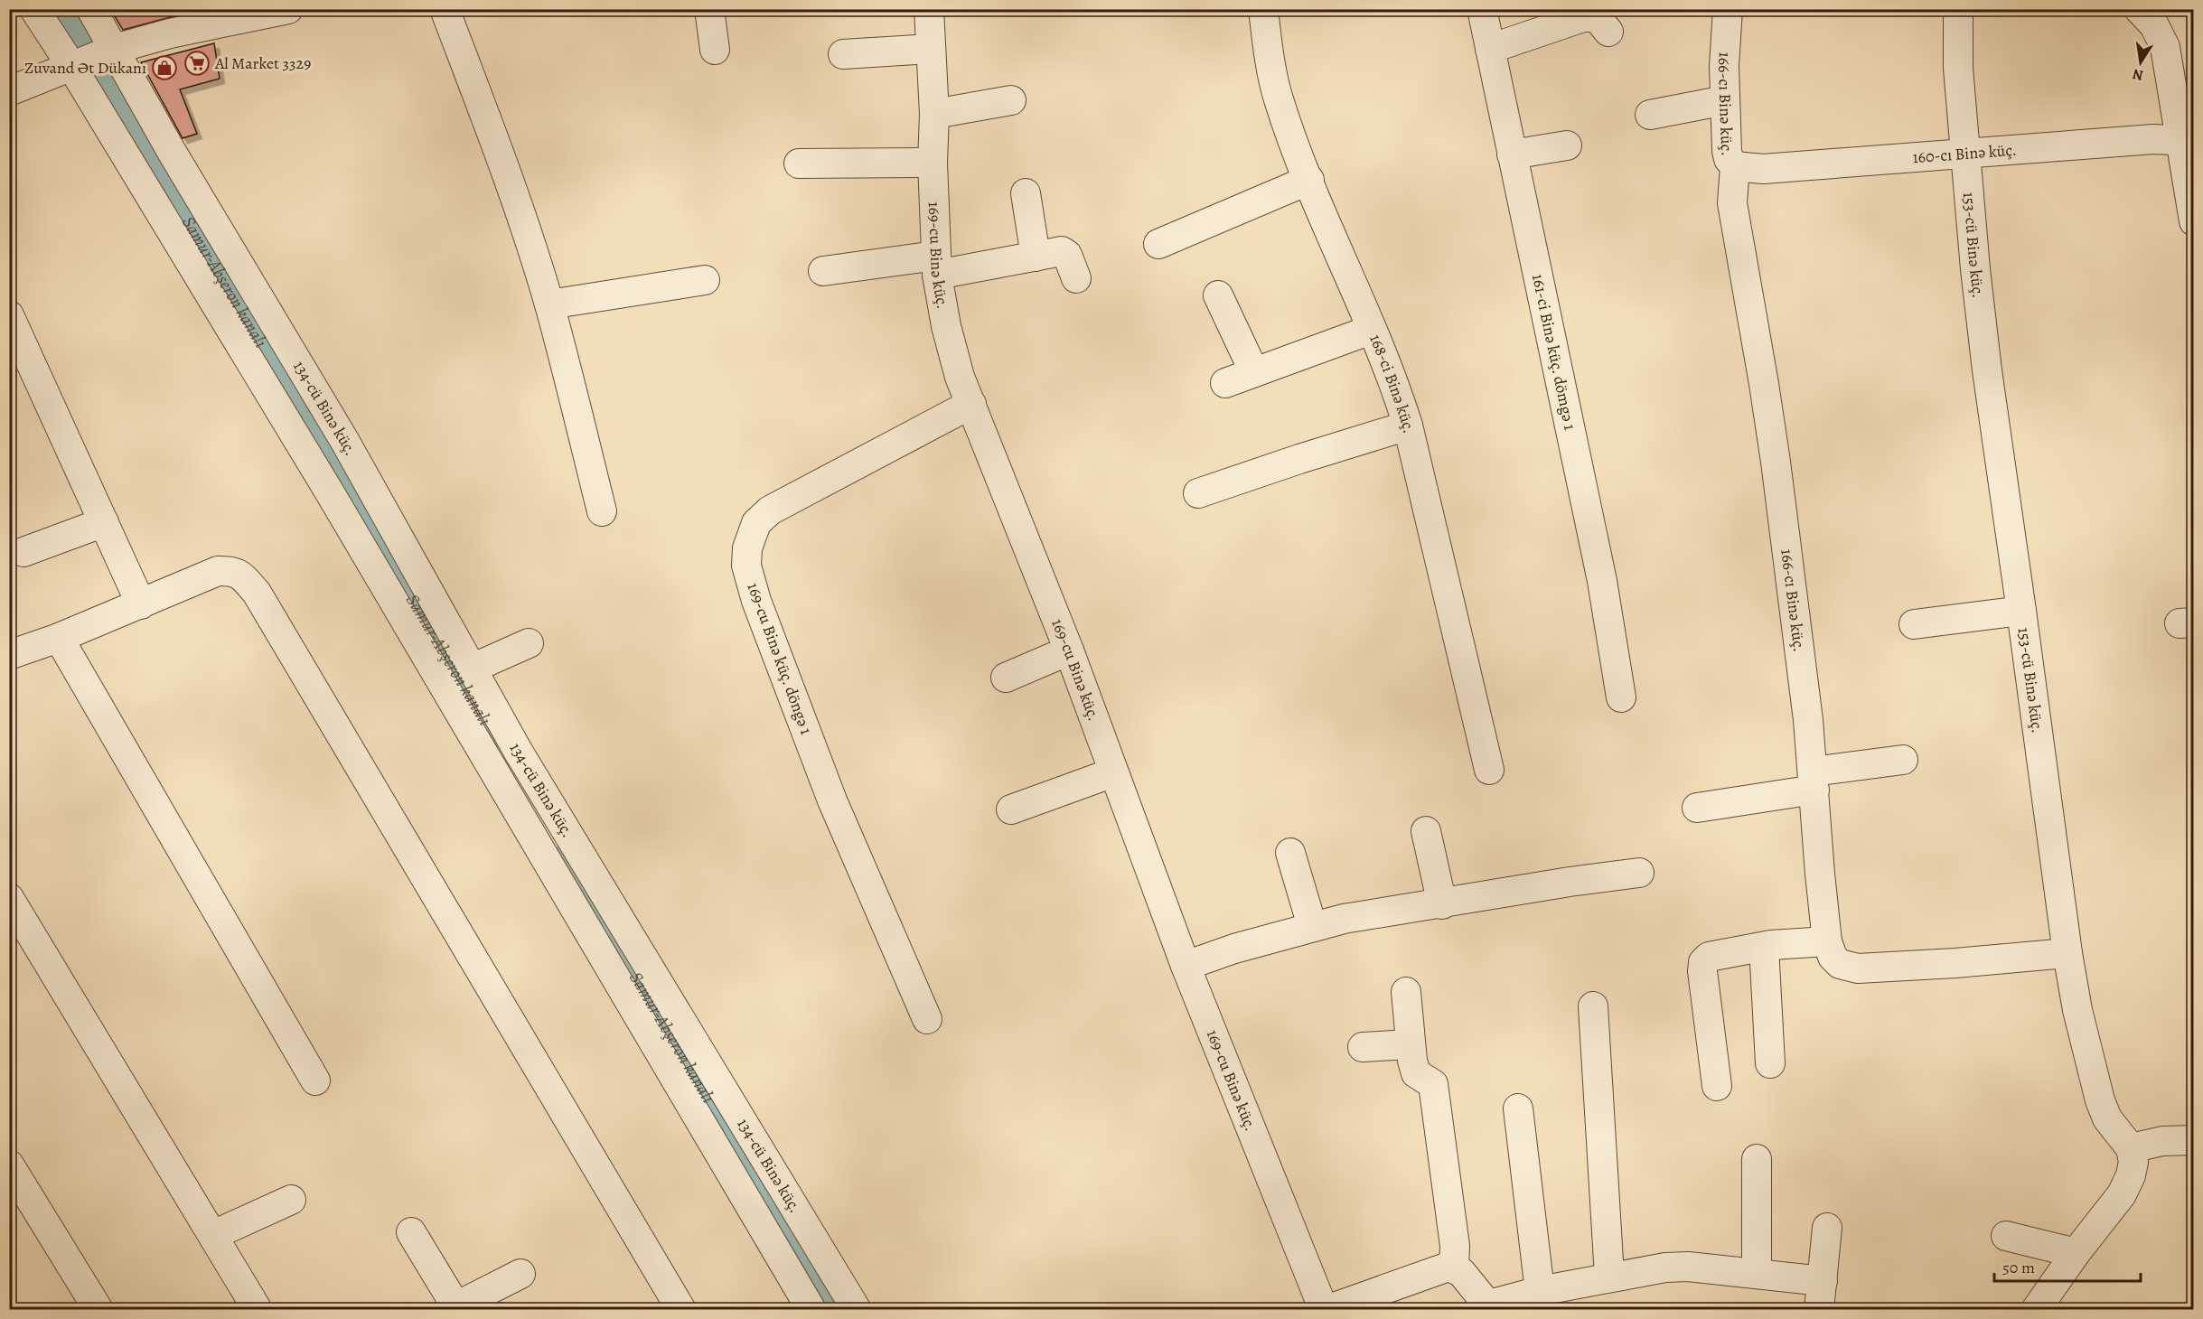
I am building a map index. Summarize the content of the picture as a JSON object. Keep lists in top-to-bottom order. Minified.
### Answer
{"streets":{"street":["166-cı Binə küç.","160-cı Binə küç.","153-cü Binə küç.","169-cu Binə küç.","161-ci Binə küç. dömgə 1","168-ci Binə küç.","134-cü Binə küç.","169-cu Binə küç. döngə 1"]},"crossings":[["166-cı Binə küç.","160-cı Binə küç."],["166-cı Binə küç.","153-cü Binə küç."],["160-cı Binə küç.","153-cü Binə küç."],["169-cu Binə küç.","169-cu Binə küç. döngə 1"]],"water":["Samur-Abşeron kanalı"],"places":{"supermarket":["Al Market 3329"],"shop":["Zuvand Ət Dükanı"]},"scale_bar":"50 m","north":"bottom"}
